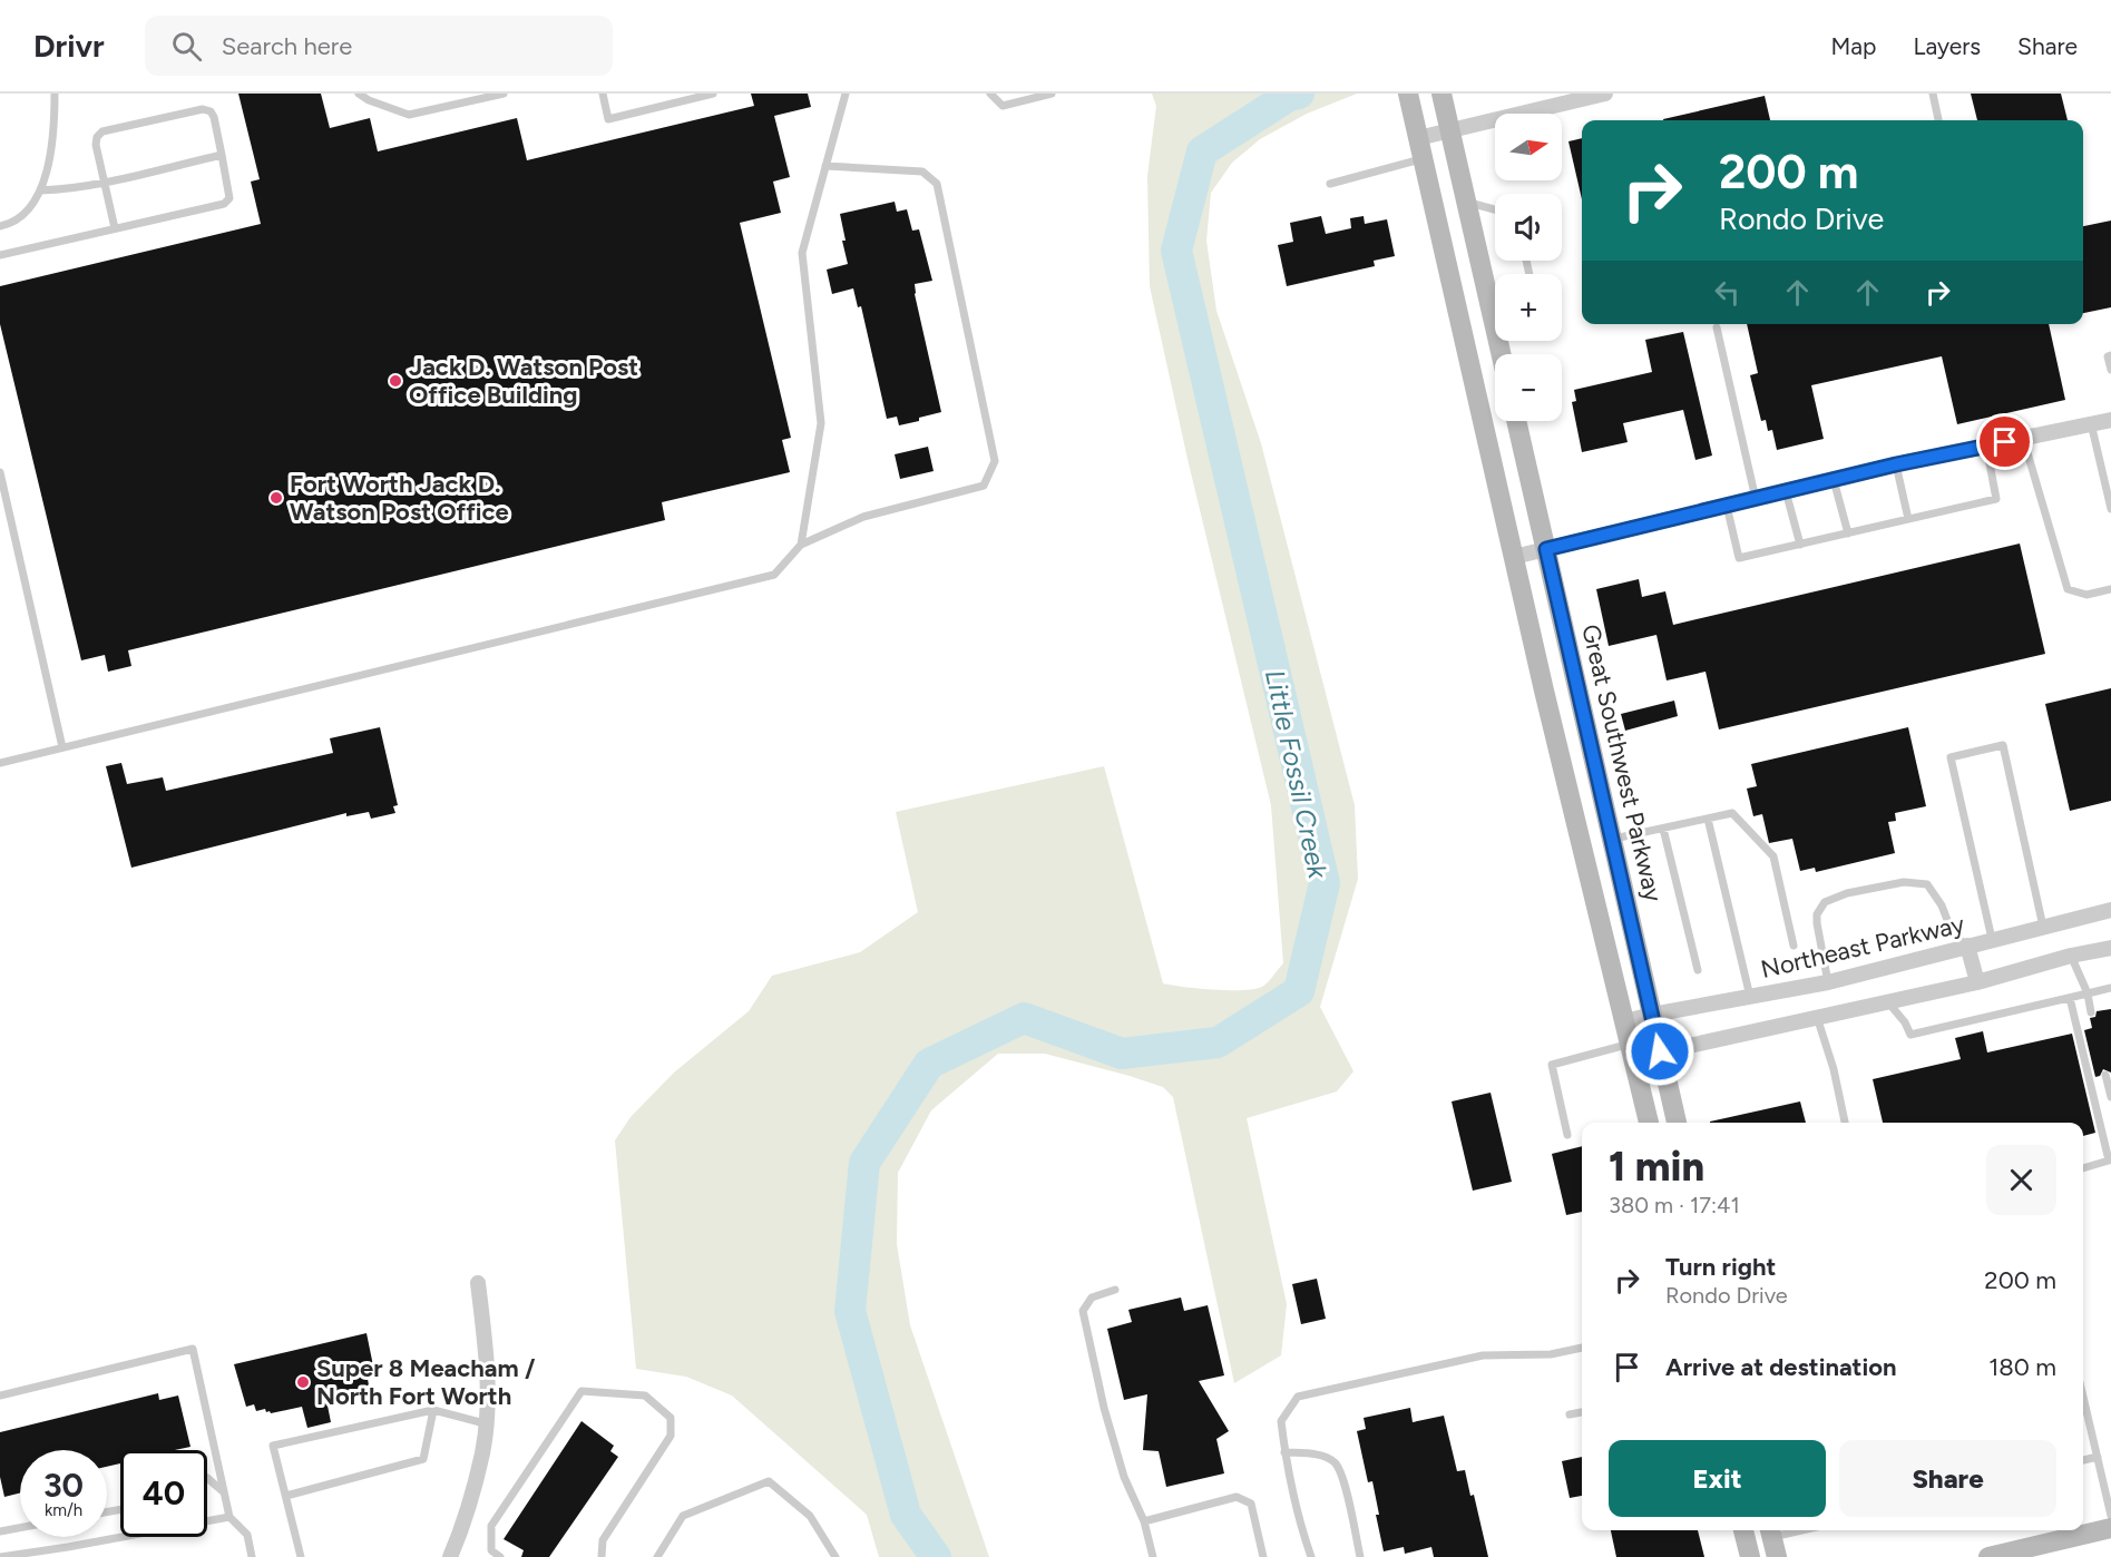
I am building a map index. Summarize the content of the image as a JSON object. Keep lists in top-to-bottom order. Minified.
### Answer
{"streets":{"street":["Great Southwest Parkway","Northeast Parkway"]},"crossings":[["Great Southwest Parkway","Northeast Parkway"]],"water":["Little Fossil Creek"],"places":["Jack D. Watson Post Office Building","Fort Worth Jack D. Watson Post Office","Super 8 Meacham / North Fort Worth"],"north":"right","page":{"header":"Drivr","search":"Search here","nav":["Map","Layers","Share"],"map_buttons":["+","−"],"turn":["200 m","Rondo Drive"],"heading":["1 min","380 m · 17:41"],"list":[{"name":"Turn right","note":"Rondo Drive","value":"200 m"},{"name":"Arrive at destination","value":"180 m"}],"buttons":["Exit","Share"],"speed":"30 km/h","limit":"40"}}
